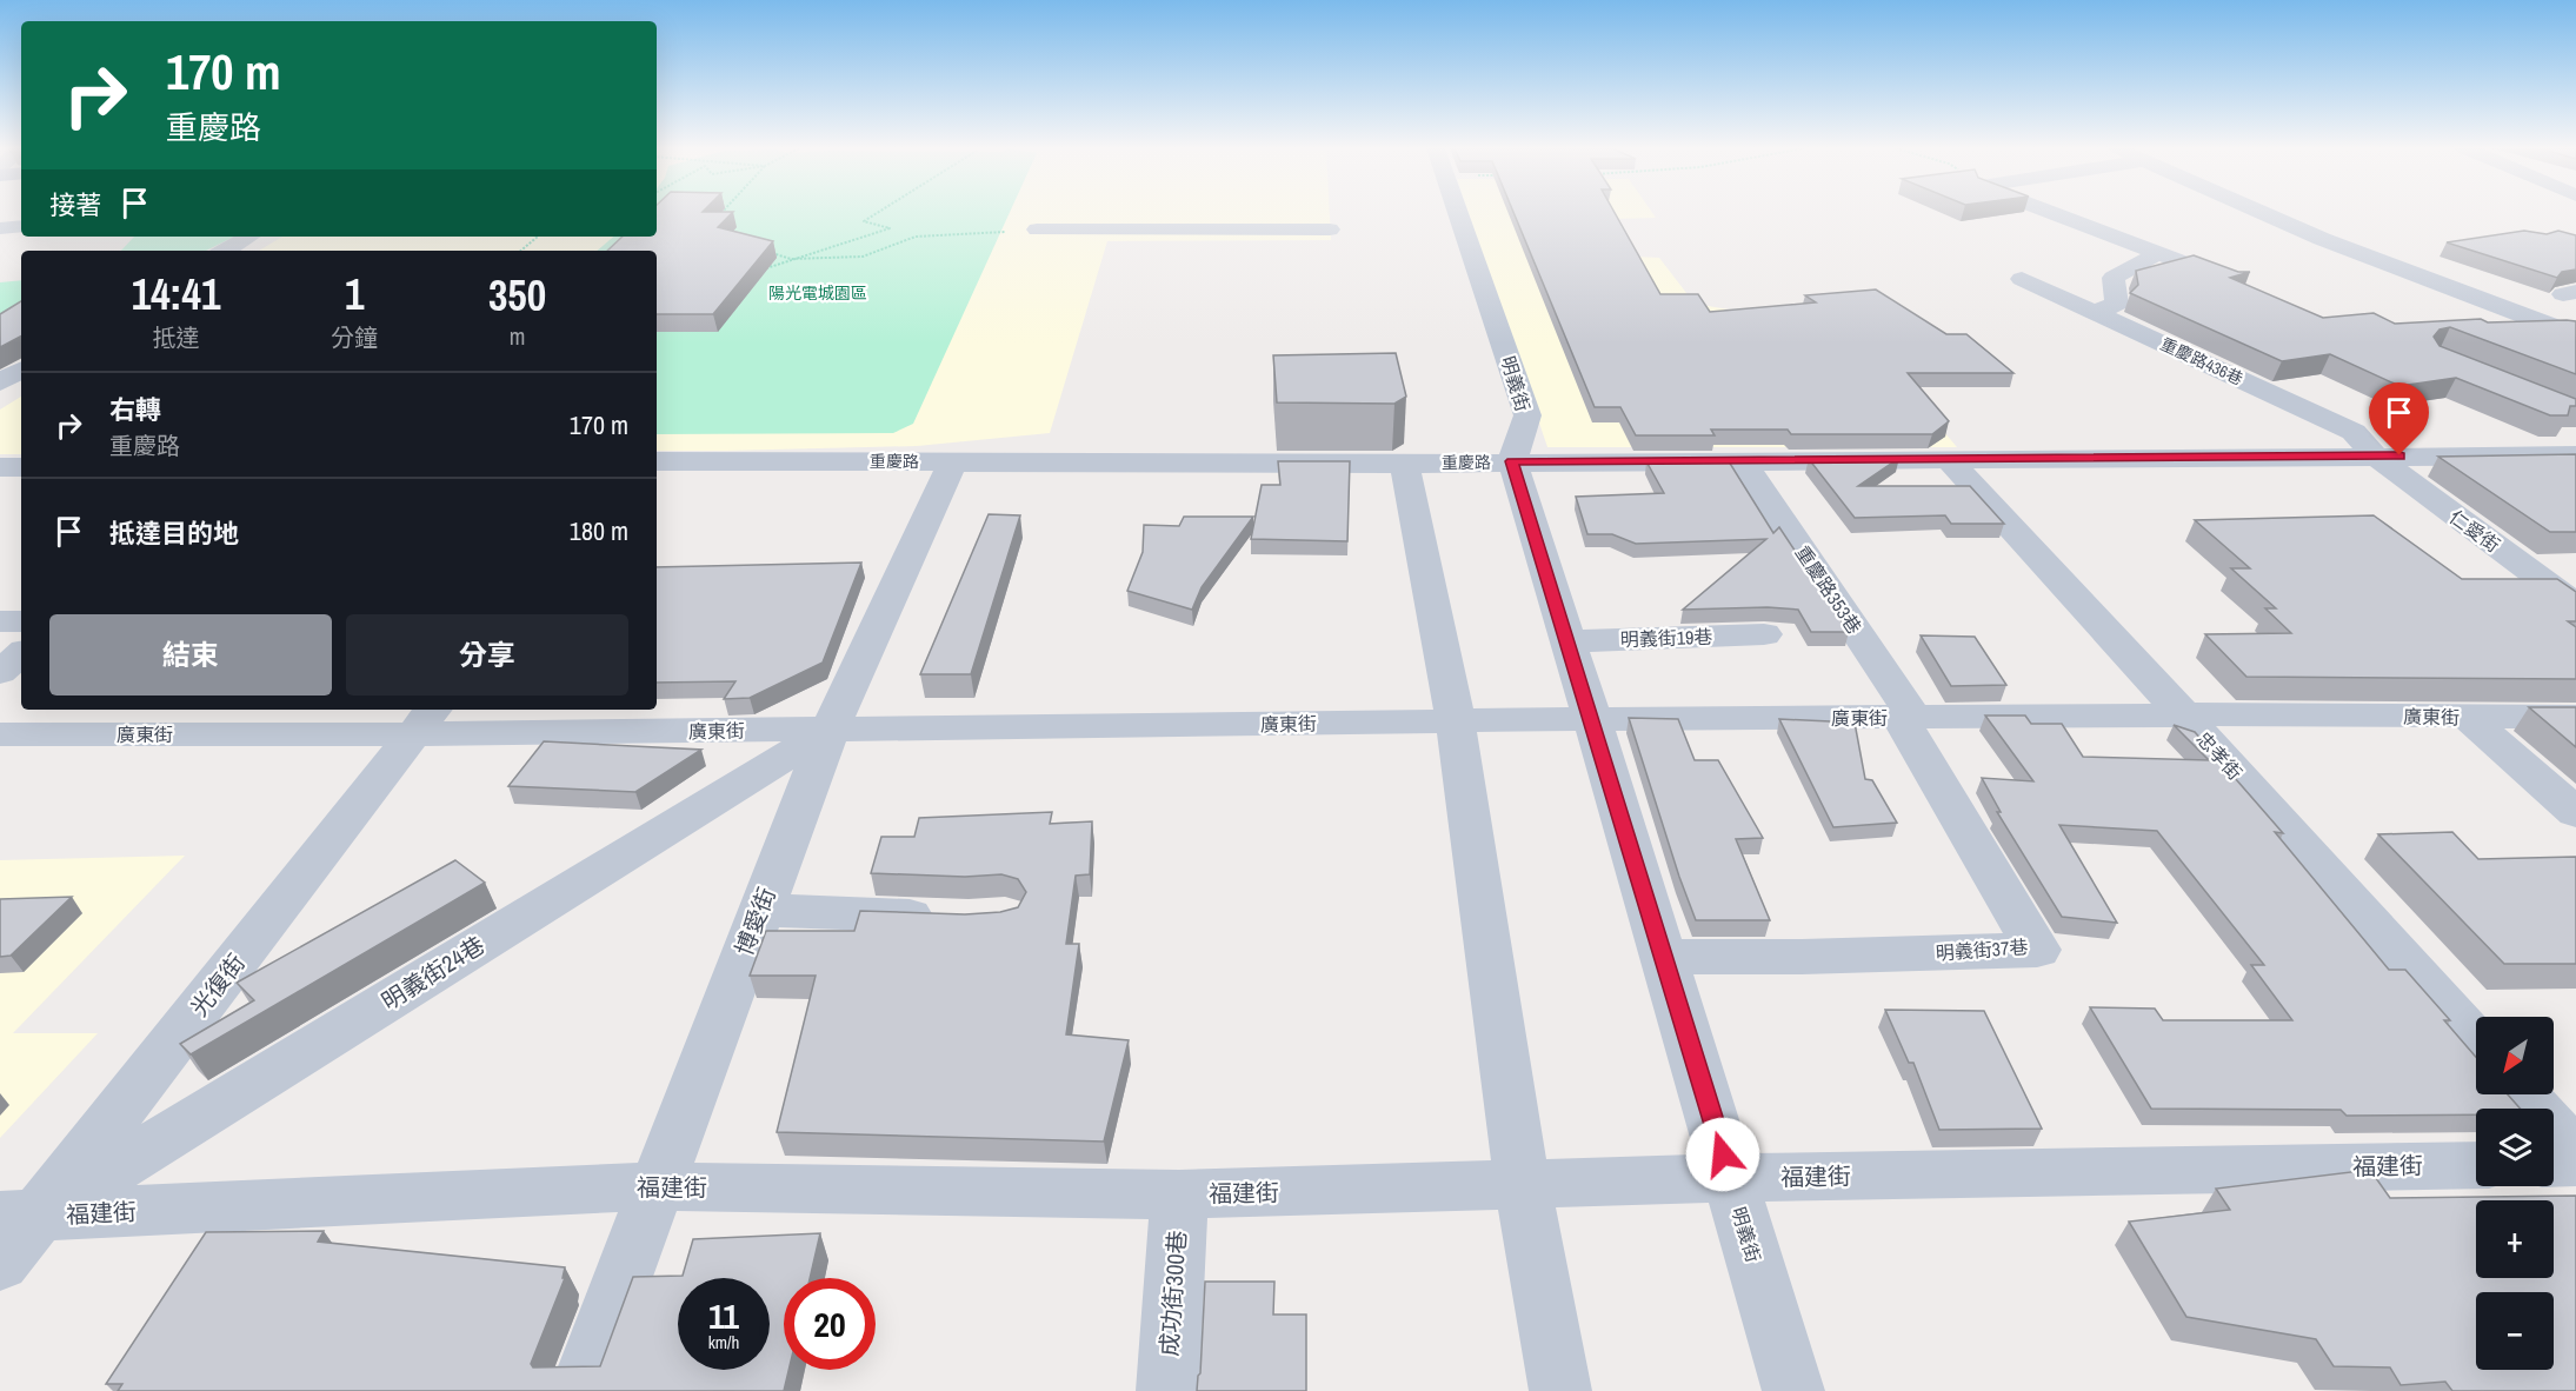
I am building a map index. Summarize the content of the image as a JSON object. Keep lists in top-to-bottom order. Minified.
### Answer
{"streets":{"street":["重慶路436巷","明義街","重慶路","仁愛街","重慶路353巷","明義街19巷","廣東街","忠孝街","博愛街","明義街37巷","明義街24巷","光復街","福建街","成功街300巷"]},"crossings":[["重慶路436巷","重慶路"],["重慶路436巷","仁愛街"],["明義街","重慶路"],["明義街","明義街19巷"],["明義街","廣東街"],["明義街","明義街37巷"],["明義街","福建街"],["重慶路","仁愛街"],["重慶路","重慶路353巷"],["重慶路","忠孝街"],["重慶路","博愛街"],["重慶路353巷","廣東街"],["重慶路353巷","明義街37巷"],["廣東街","忠孝街"],["廣東街","博愛街"],["廣東街","明義街37巷"],["廣東街","明義街24巷"],["廣東街","光復街"],["博愛街","明義街24巷"],["博愛街","福建街"],["明義街24巷","光復街"],["明義街24巷","福建街"],["光復街","福建街"],["福建街","成功街300巷"]],"parks":["陽光電城園區"],"north":"bottom left","page":{"turn":["170 m","重慶路"],"then":"接著","eta":["14:41","抵達","1","分鐘","350","m"],"list":[{"name":"右轉","note":"重慶路","value":"170 m"},{"name":"抵達目的地","value":"180 m"}],"buttons":["結束","分享"],"map_buttons":["+","−"],"speed":"11 km/h","limit":"20"}}
